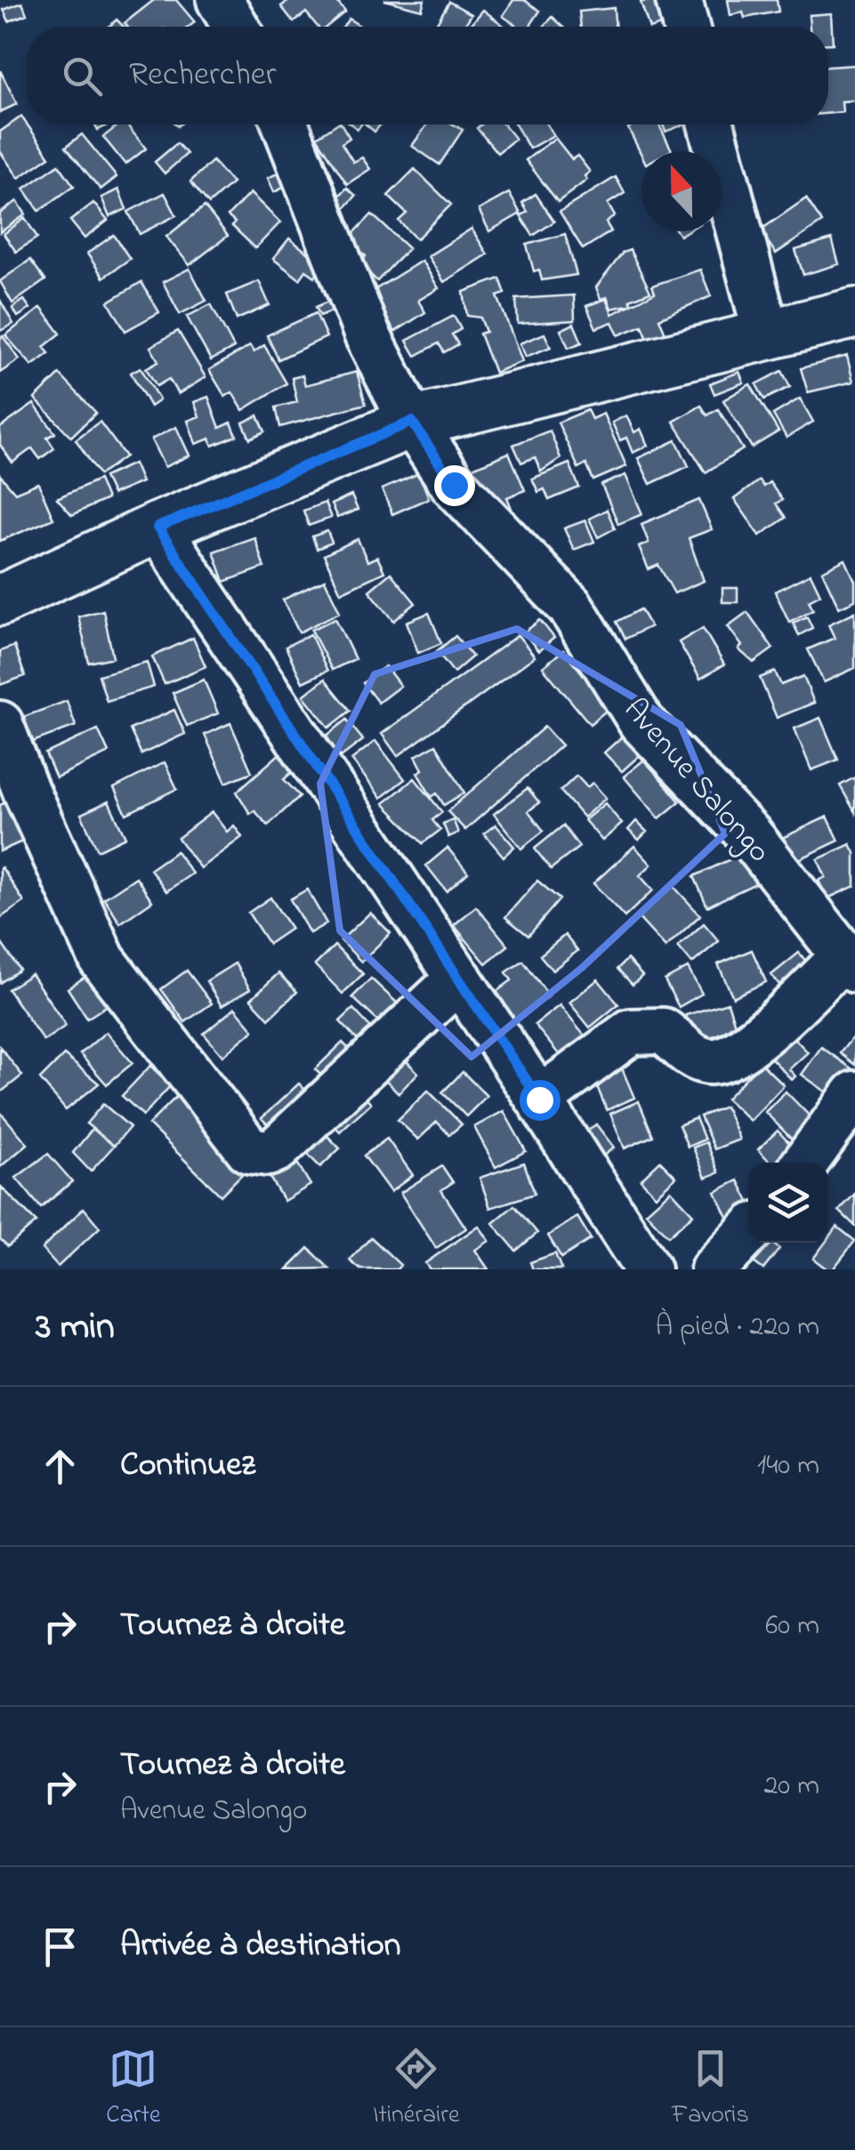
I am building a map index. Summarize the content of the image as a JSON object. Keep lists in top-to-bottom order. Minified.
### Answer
{"streets":{"street":["Avenue Salongo"]},"north":"top","page":{"search":"Rechercher","heading":["3 min","À pied · 220 m"],"list":[["Continuez","140 m"],["Tournez à droite","60 m"],["Tournez à droite","Avenue Salongo","20 m"],"Arrivée à destination"],"nav":["Carte","Itinéraire","Favoris"]}}
